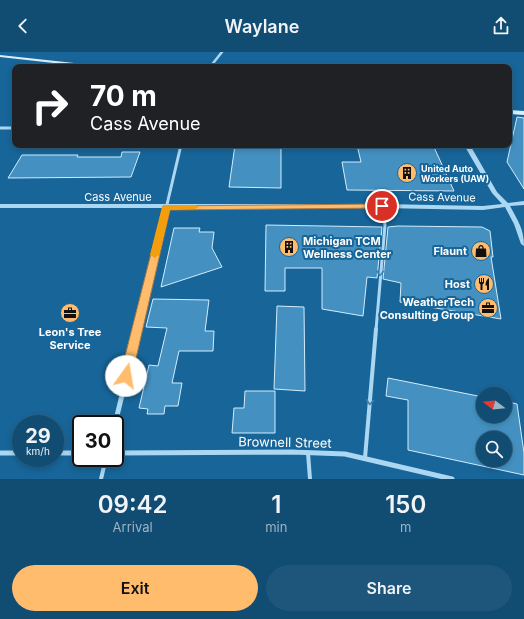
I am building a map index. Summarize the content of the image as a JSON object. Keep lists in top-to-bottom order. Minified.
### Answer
{"streets":{"street":["Cass Avenue","Brownell Street"]},"places":{"building":["United Auto Workers (UAW)","Michigan TCM Wellness Center"],"shop":["Flaunt"],"restaurant":["Host"],"office":["WeatherTech Consulting Group","Leon's Tree Service"]},"north":"left","page":{"header":"Waylane","turn":["70 m","Cass Avenue"],"speed":"29 km/h","limit":"30","eta":["09:42","Arrival","1","min","150","m"],"buttons":["Exit","Share"]}}
